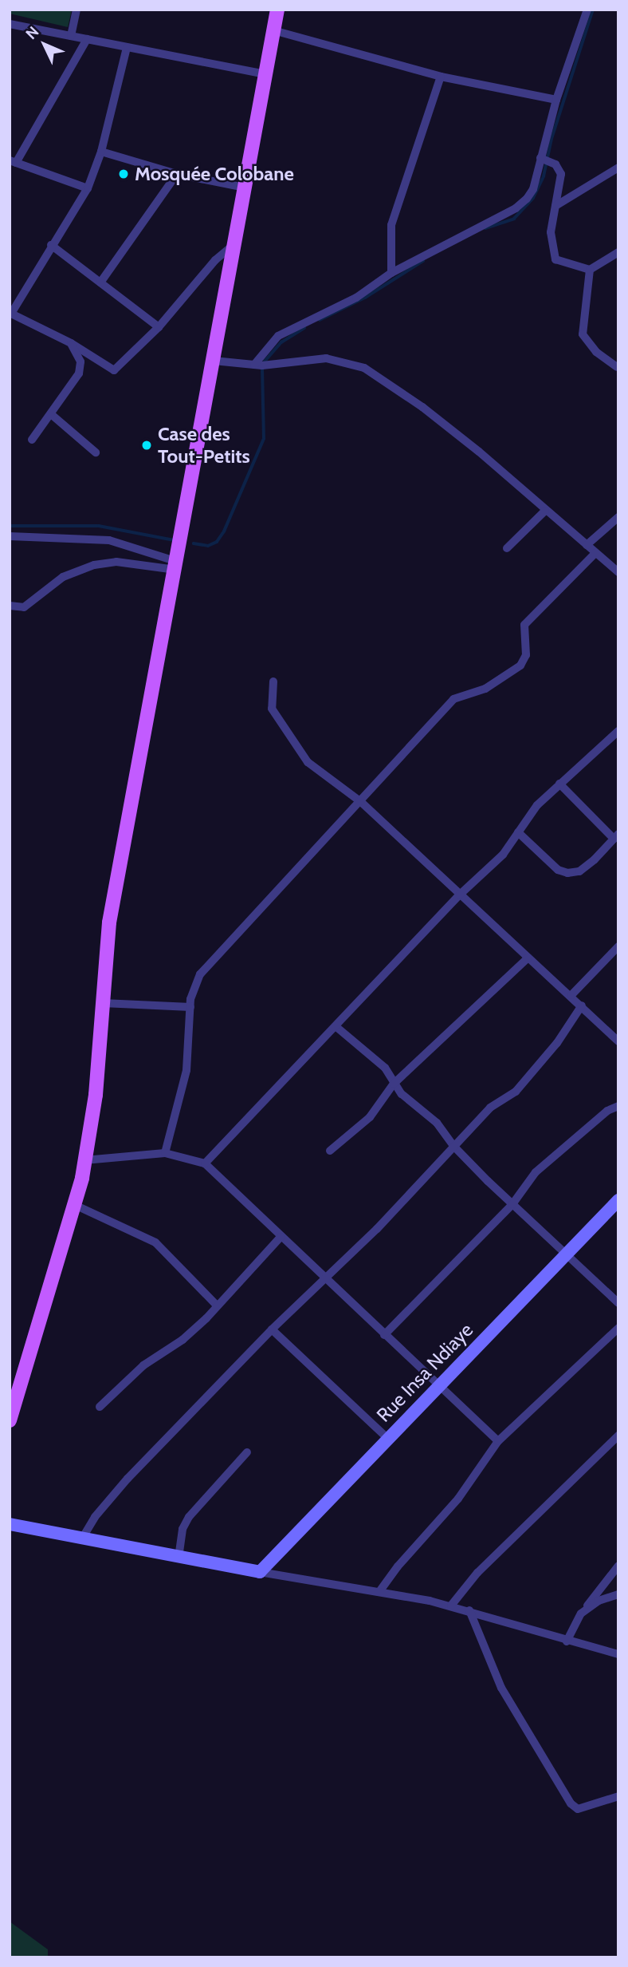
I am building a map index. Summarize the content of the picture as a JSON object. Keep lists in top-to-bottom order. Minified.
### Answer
{"streets":{"main road":["Rue Insa Ndiaye"]},"places":["Mosquée Colobane","Case des Tout-Petits"],"north":"top left"}
